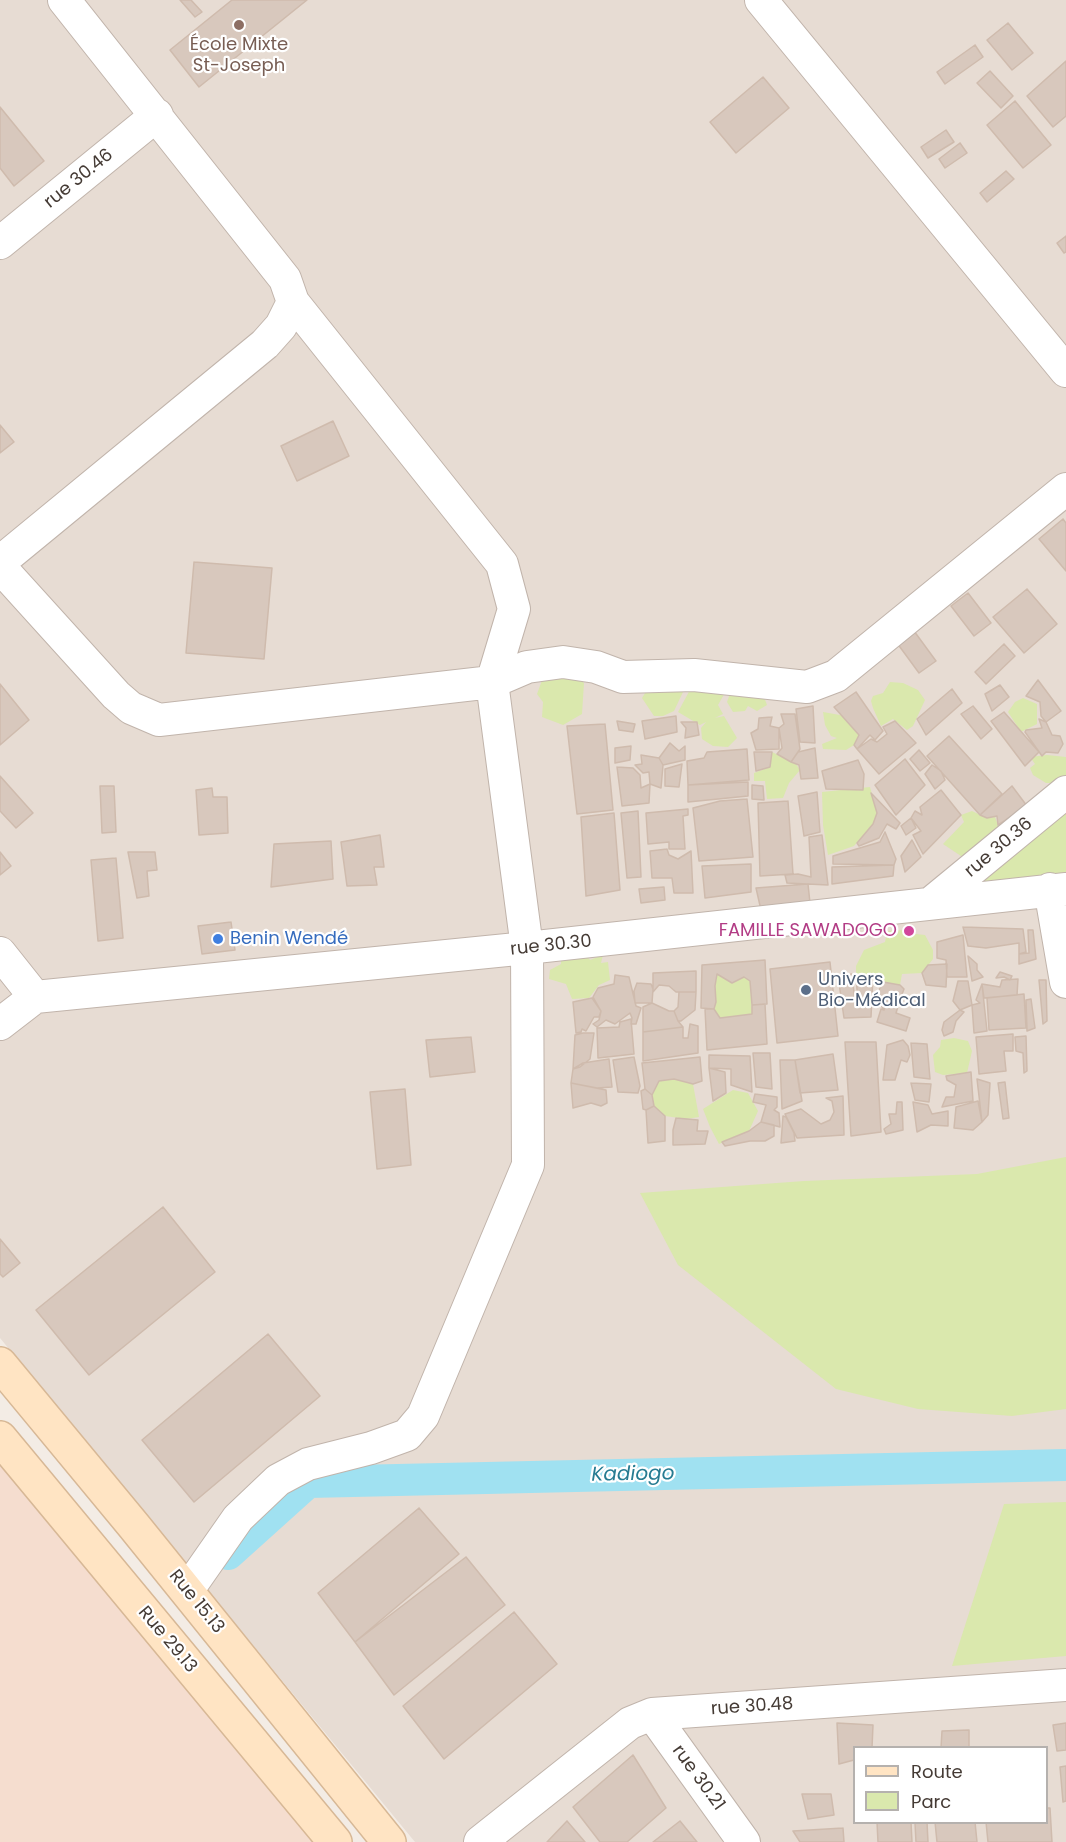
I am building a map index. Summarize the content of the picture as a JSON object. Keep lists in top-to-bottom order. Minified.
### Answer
{"streets":{"main road":["Rue 15.13","Rue 29.13"],"street":["rue 30.46","rue 30.36","rue 30.30","rue 30.48","rue 30.21"]},"crossings":[["rue 30.36","rue 30.30"],["rue 30.48","rue 30.21"]],"water":["Kadiogo"],"places":["École Mixte St-Joseph","FAMILLE SAWADOGO","Benin Wendé","Univers Bio-Médical"],"legend":["Route","Parc"]}
